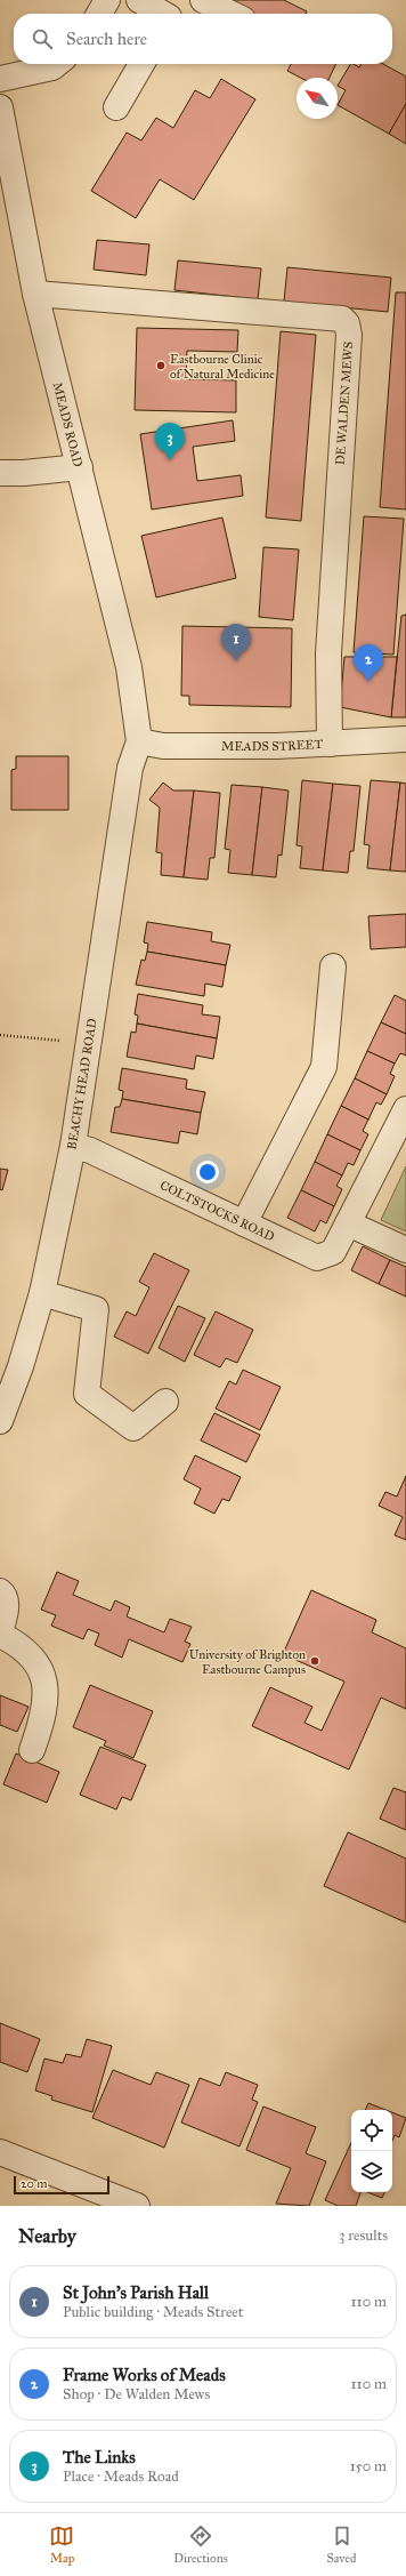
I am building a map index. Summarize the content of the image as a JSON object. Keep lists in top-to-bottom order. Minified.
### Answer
{"streets":{"street":["DE WALDEN MEWS","MEADS ROAD","MEADS STREET","BEACHY HEAD ROAD","COLTSTOCKS ROAD"]},"crossings":[["DE WALDEN MEWS","MEADS ROAD"],["DE WALDEN MEWS","MEADS STREET"],["MEADS ROAD","MEADS STREET"],["MEADS ROAD","BEACHY HEAD ROAD"],["MEADS STREET","BEACHY HEAD ROAD"],["BEACHY HEAD ROAD","COLTSTOCKS ROAD"]],"places":["Eastbourne Clinic of Natural Medicine","University of Brighton Eastbourne Campus"],"scale_bar":"20 m","north":"top left","page":{"search":"Search here","pins":["3","1","2"],"scale":"20 m","heading":["Nearby","3 results"],"list":[{"mark":"1","name":"St John's Parish Hall","note":"Public building · Meads Street","value":"110 m"},{"mark":"2","name":"Frame Works of Meads","note":"Shop · De Walden Mews","value":"110 m"},{"mark":"3","name":"The Links","note":"Place · Meads Road","value":"150 m"}],"nav":["Map","Directions","Saved"]}}
